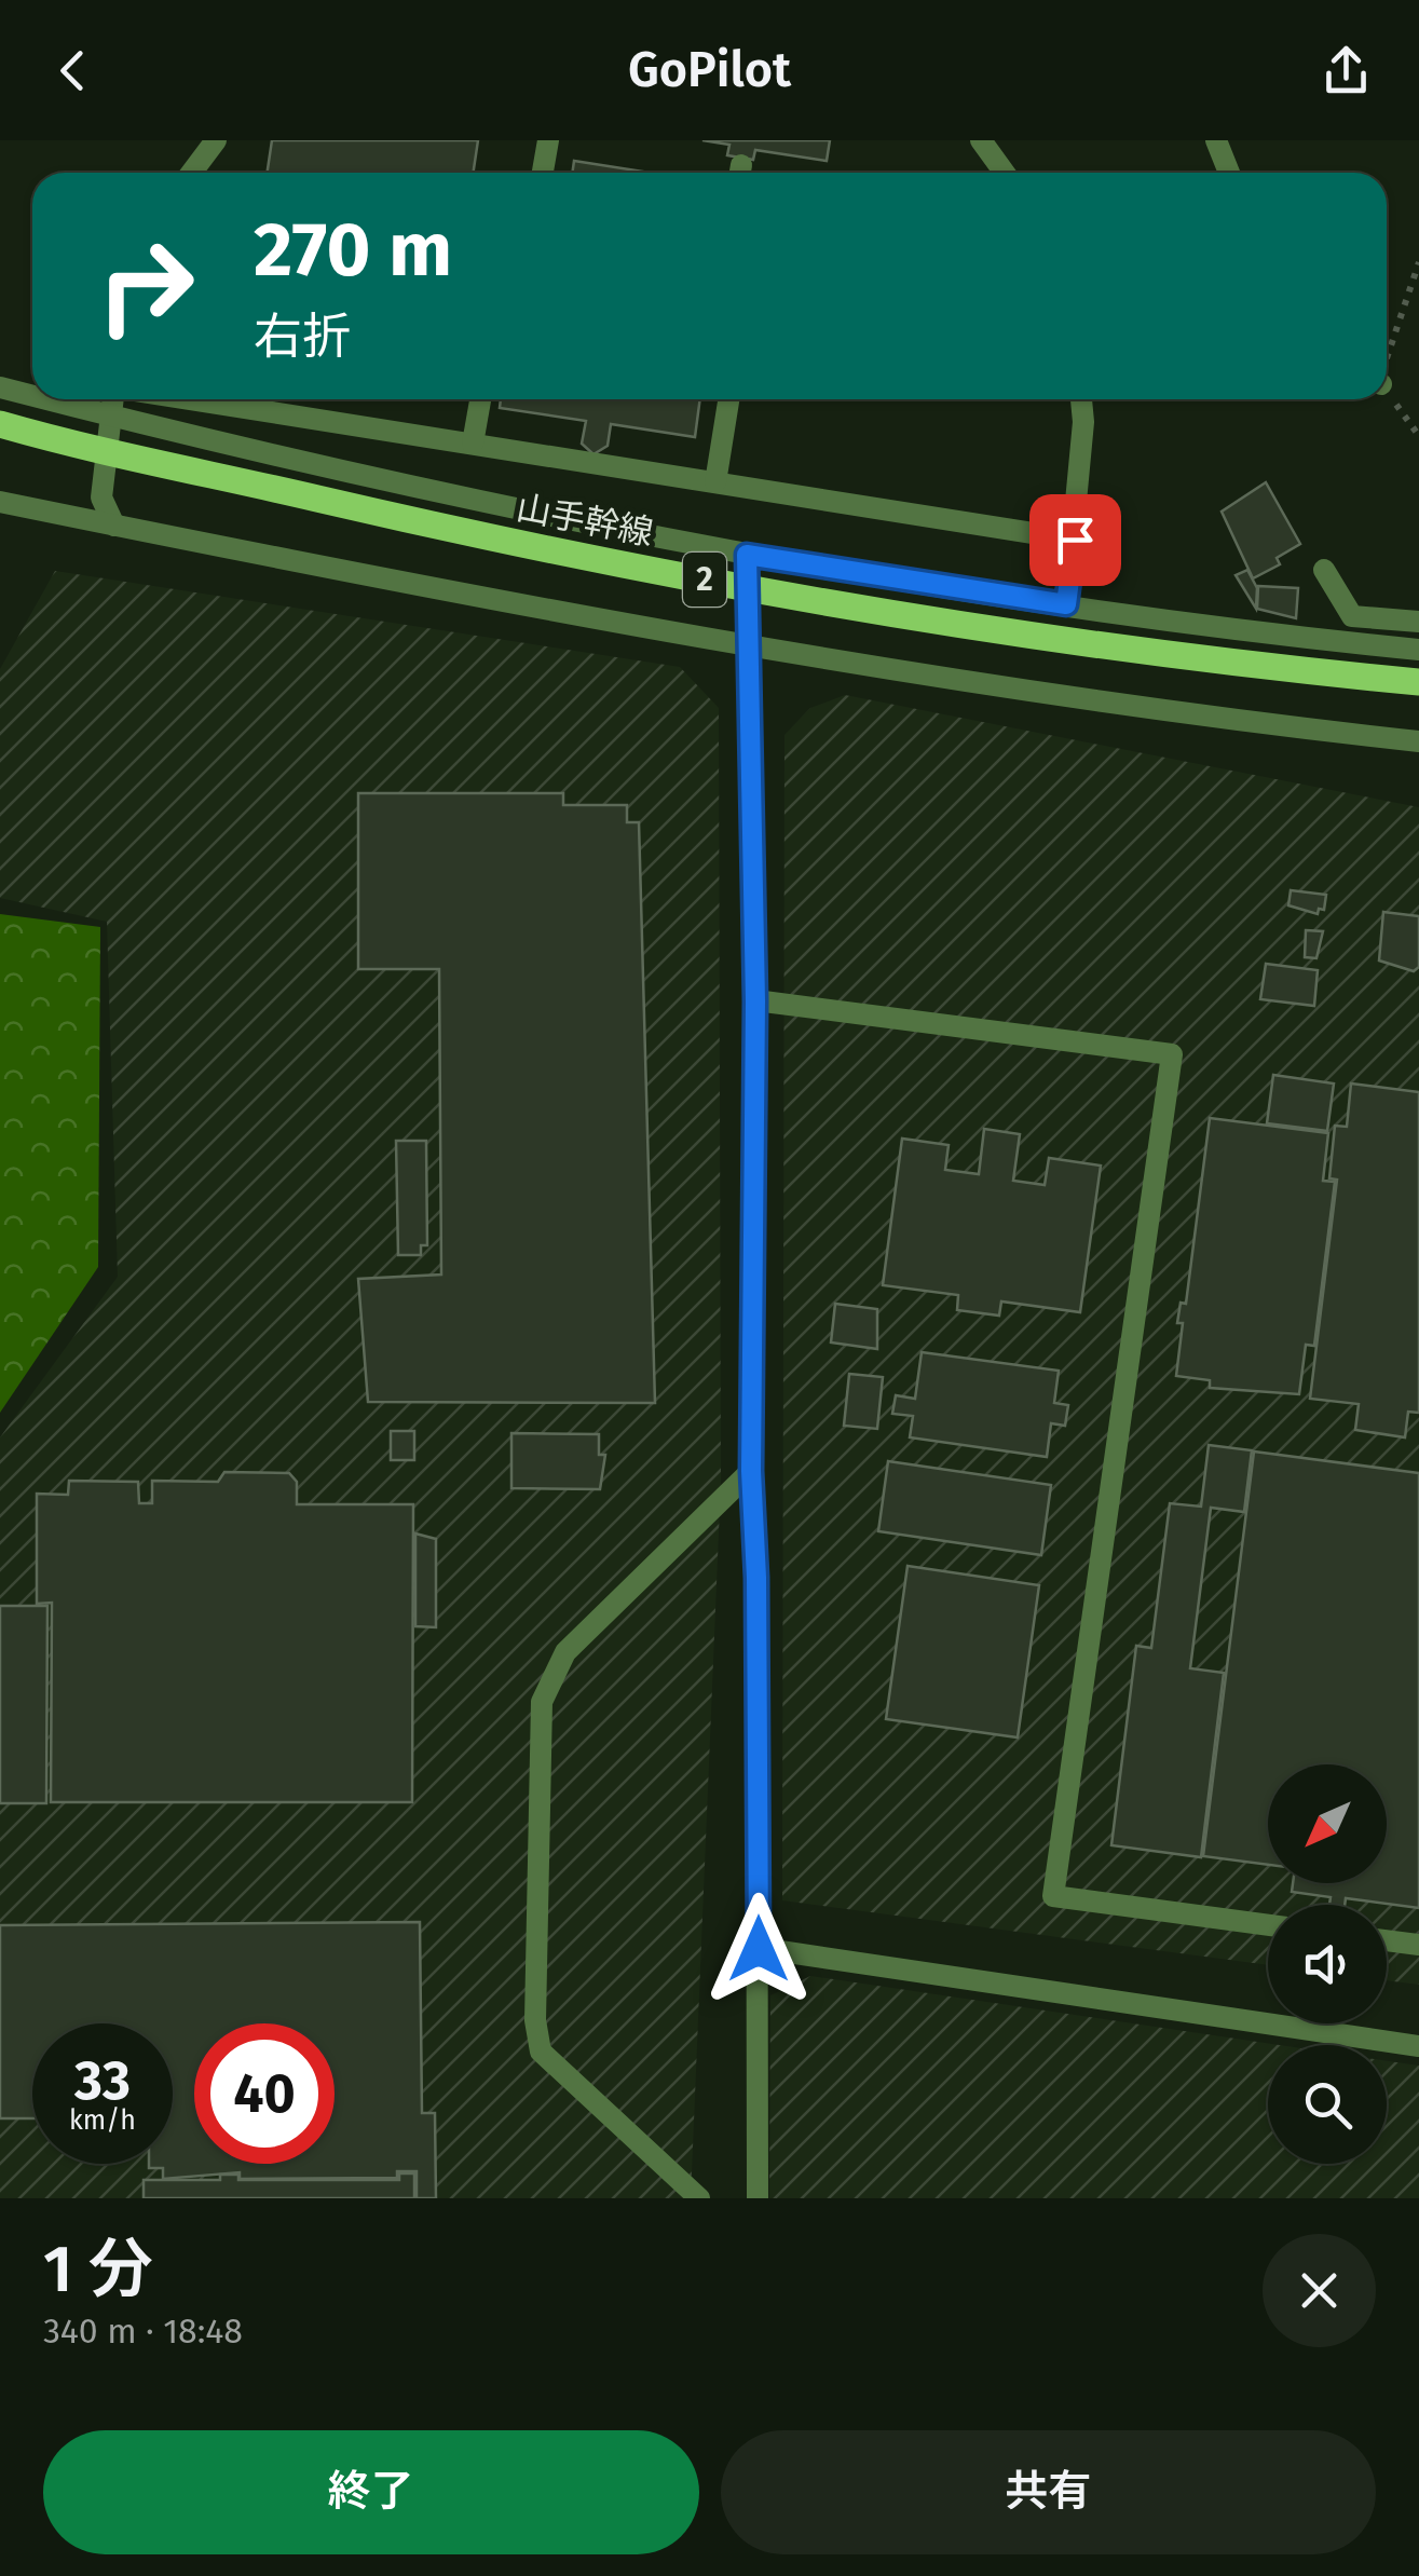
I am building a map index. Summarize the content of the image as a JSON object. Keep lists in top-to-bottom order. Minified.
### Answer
{"streets":{"main road":["山手幹線","2"]},"north":"bottom left","page":{"header":"GoPilot","turn":["270 m","右折"],"speed":"33 km/h","limit":"40","heading":["1 分","340 m · 18:48"],"buttons":["終了","共有"]}}
